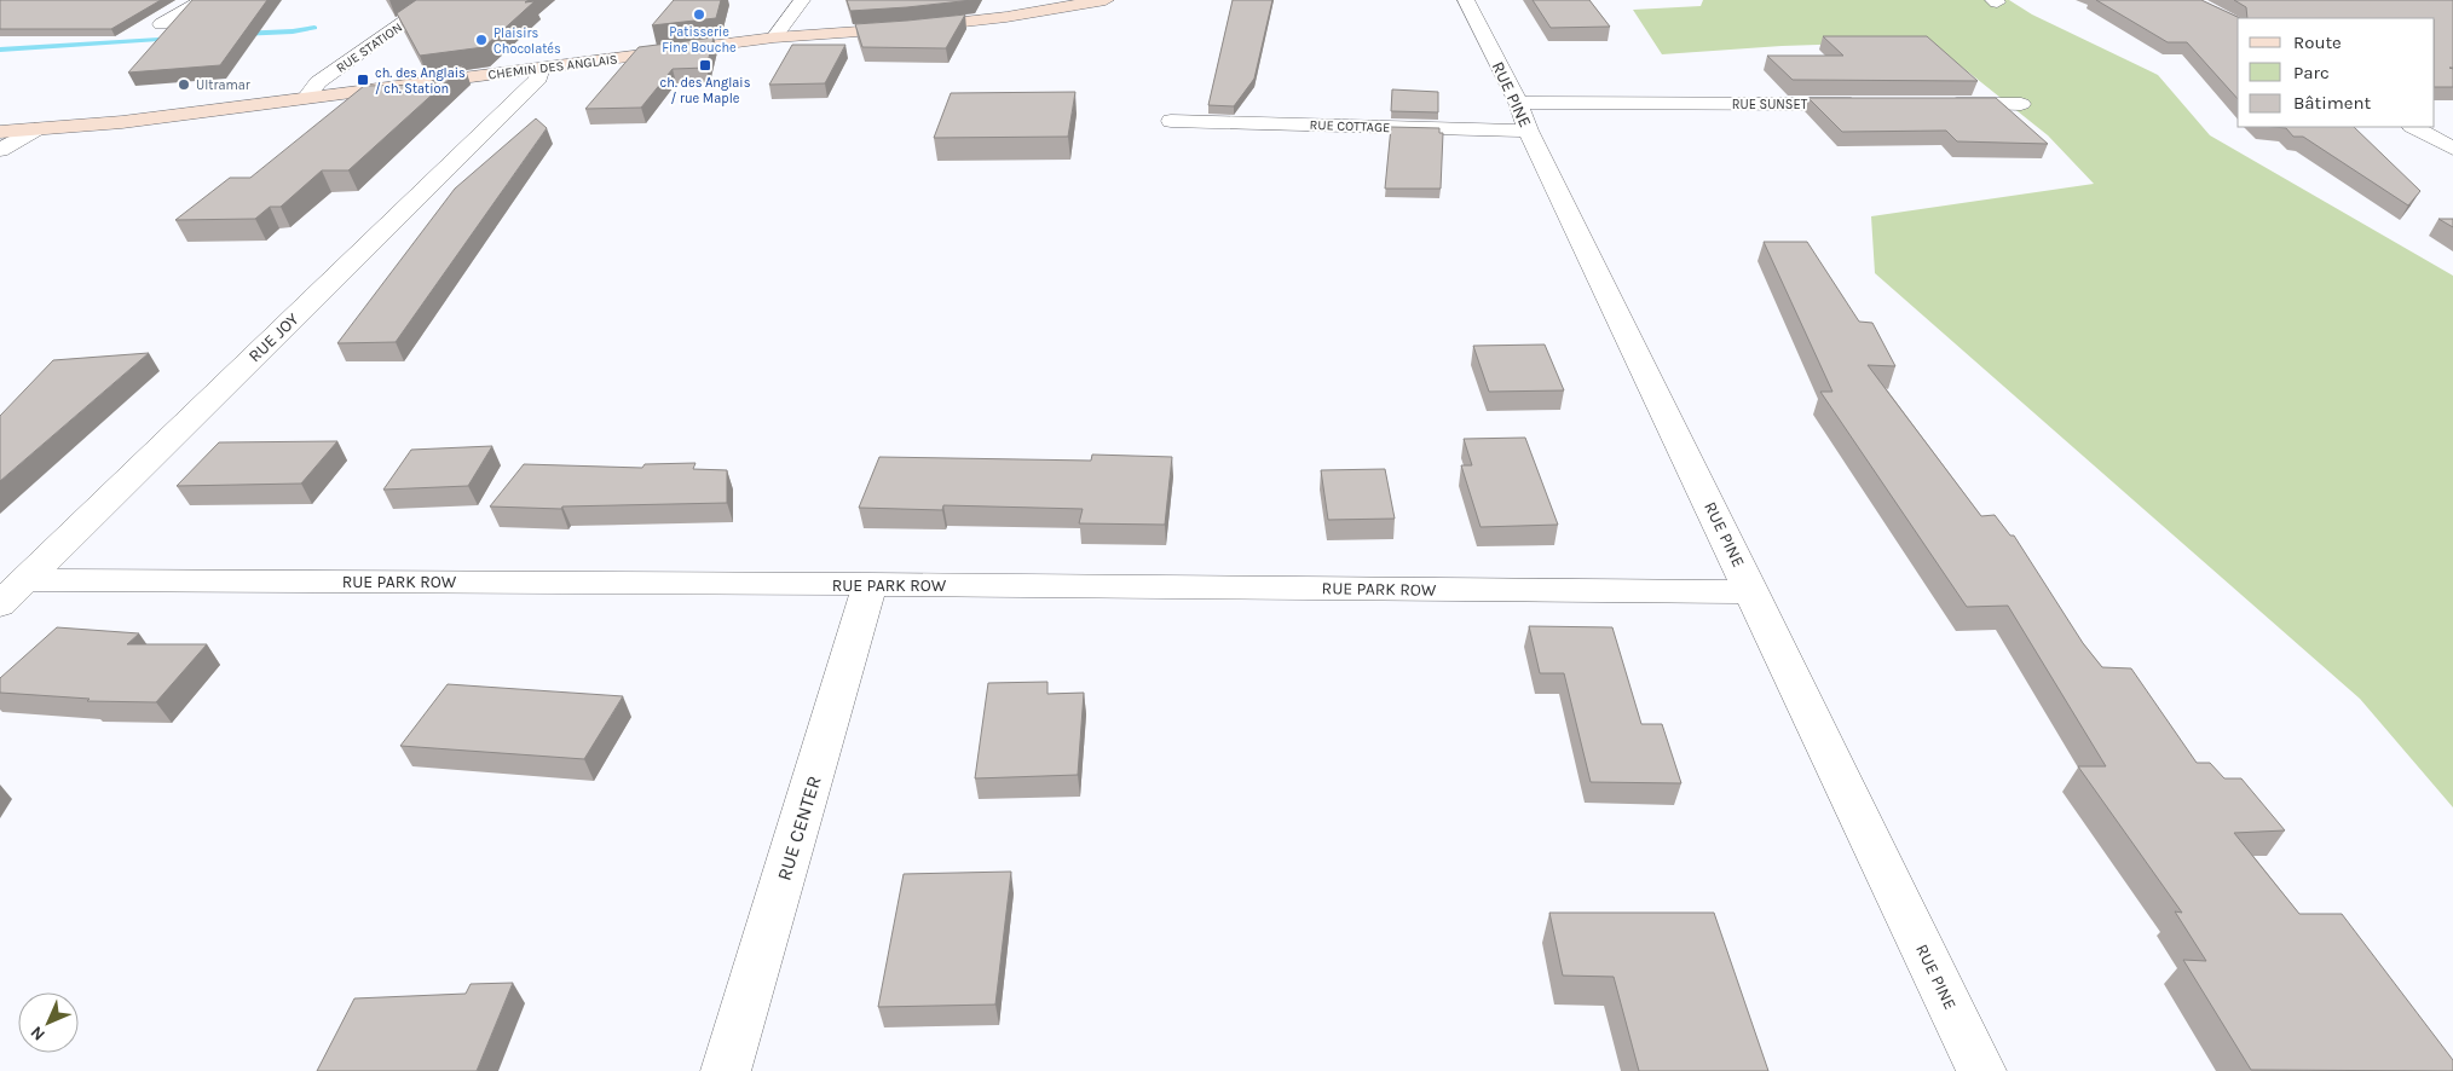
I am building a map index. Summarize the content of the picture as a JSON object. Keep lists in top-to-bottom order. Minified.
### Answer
{"streets":{"street":["RUE STATION","CHEMIN DES ANGLAIS","RUE PINE","RUE SUNSET","RUE COTTAGE","RUE JOY","RUE PARK ROW","RUE CENTER"]},"crossings":[["RUE STATION","CHEMIN DES ANGLAIS"],["CHEMIN DES ANGLAIS","RUE JOY"],["RUE PINE","RUE SUNSET"],["RUE PINE","RUE COTTAGE"],["RUE PINE","RUE PARK ROW"],["RUE SUNSET","RUE COTTAGE"],["RUE JOY","RUE PARK ROW"],["RUE PARK ROW","RUE CENTER"]],"places":{"other":["Patisserie Fine Bouche","Plaisirs Chocolatés","Ultramar"],"transit":["ch. des Anglais / rue Maple","ch. des Anglais / ch. Station"]},"legend":["Route","Parc","Bâtiment"],"north":"bottom left"}
